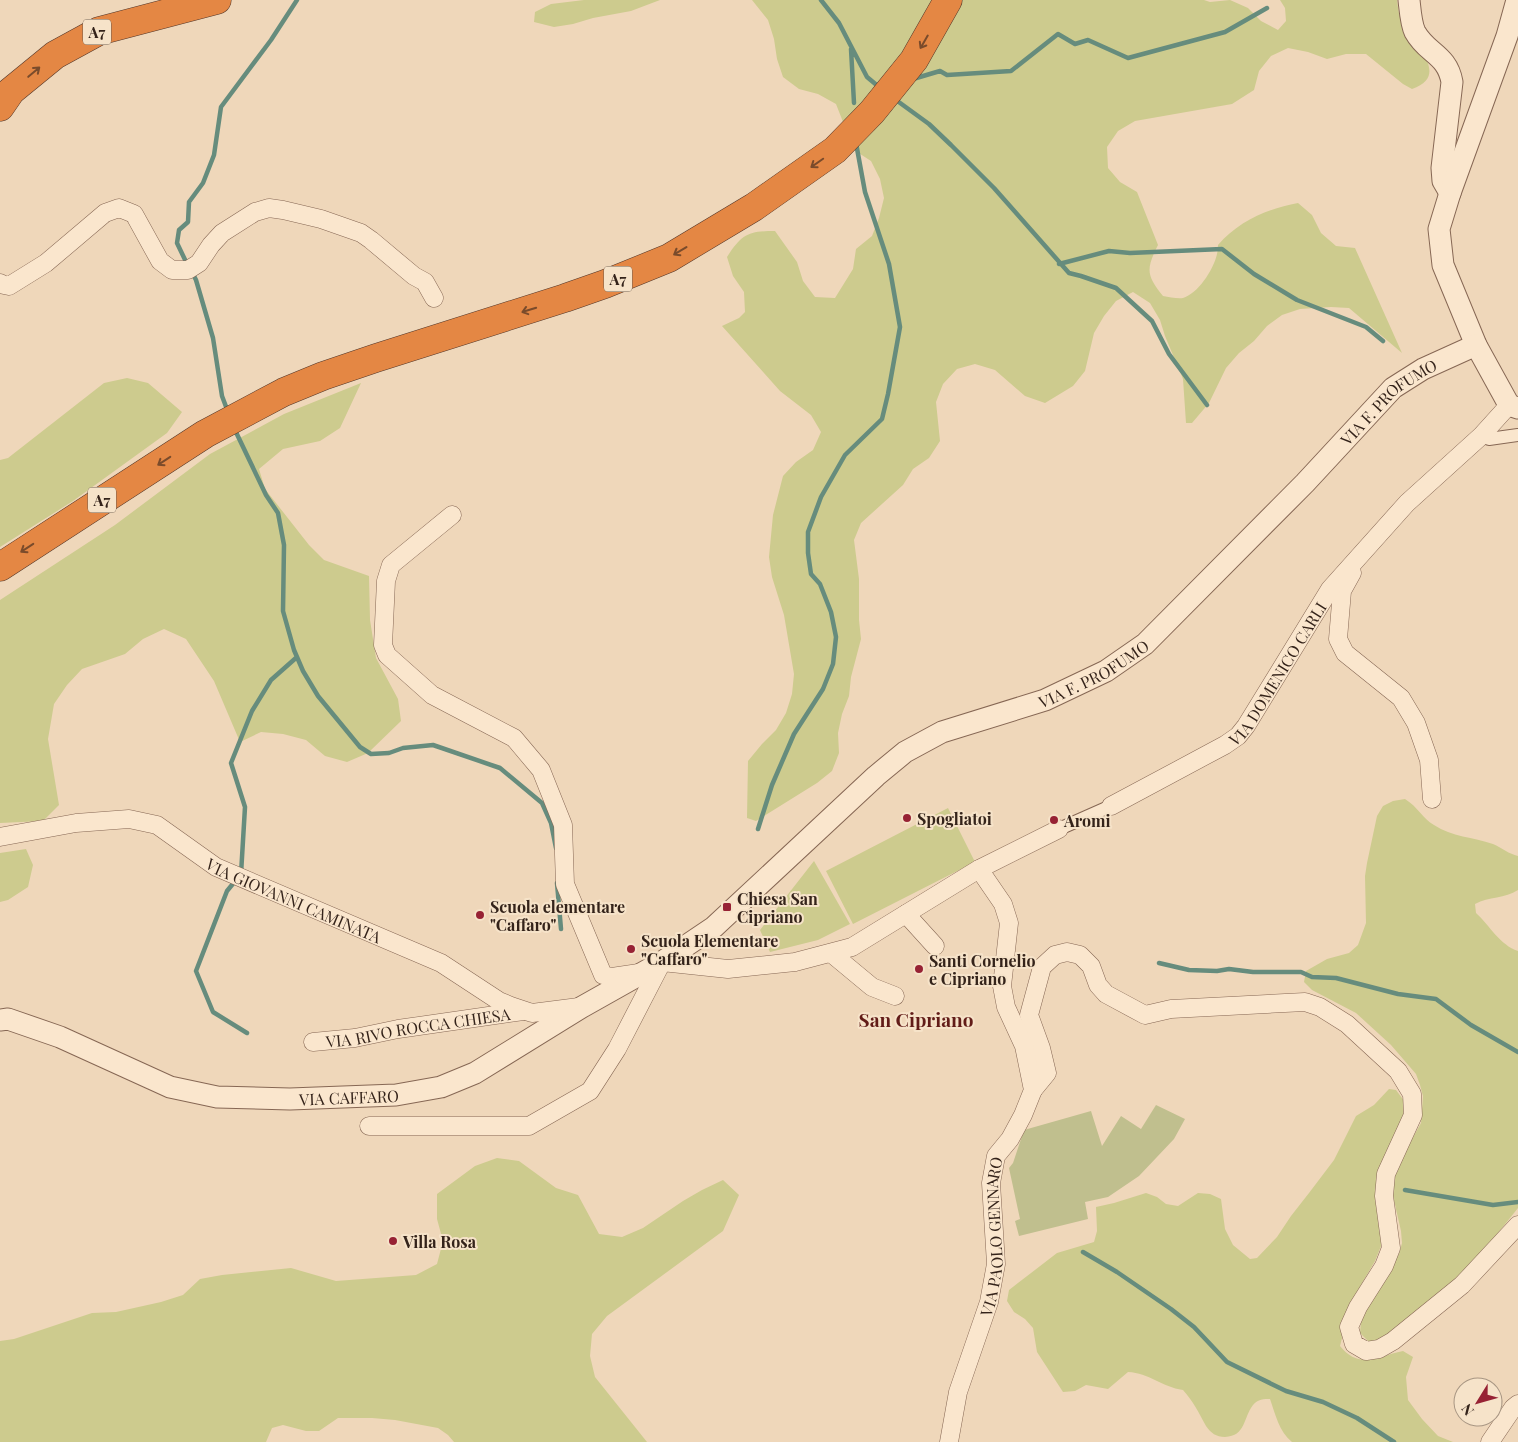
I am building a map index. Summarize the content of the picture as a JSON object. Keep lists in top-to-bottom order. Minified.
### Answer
{"streets":{"highway":["A7"],"street":["VIA F. PROFUMO","VIA DOMENICO CARLI","VIA GIOVANNI CAMINATA","VIA RIVO ROCCA CHIESA","VIA CAFFARO","VIA PAOLO GENNARO"]},"crossings":[["VIA F. PROFUMO","VIA DOMENICO CARLI"],["VIA F. PROFUMO","VIA CAFFARO"],["VIA DOMENICO CARLI","VIA CAFFARO"],["VIA GIOVANNI CAMINATA","VIA RIVO ROCCA CHIESA"],["VIA GIOVANNI CAMINATA","VIA CAFFARO"]],"districts":["San Cipriano"],"places":{"other":["Spogliatoi","Aromi","Scuola elementare \"Caffaro\"","Scuola Elementare \"Caffaro\"","Santi Cornelio e Cipriano","Villa Rosa"],"transit":["Chiesa San Cipriano"]},"north":"bottom left"}
